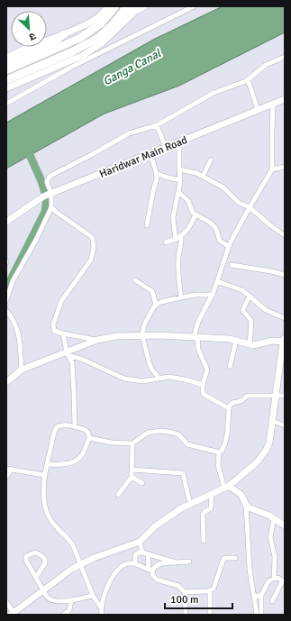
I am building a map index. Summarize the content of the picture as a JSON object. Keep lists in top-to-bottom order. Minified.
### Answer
{"streets":{"street":["Haridwar Main Road"]},"water":["Ganga Canal"],"scale_bar":"100 m","north":"bottom right"}
